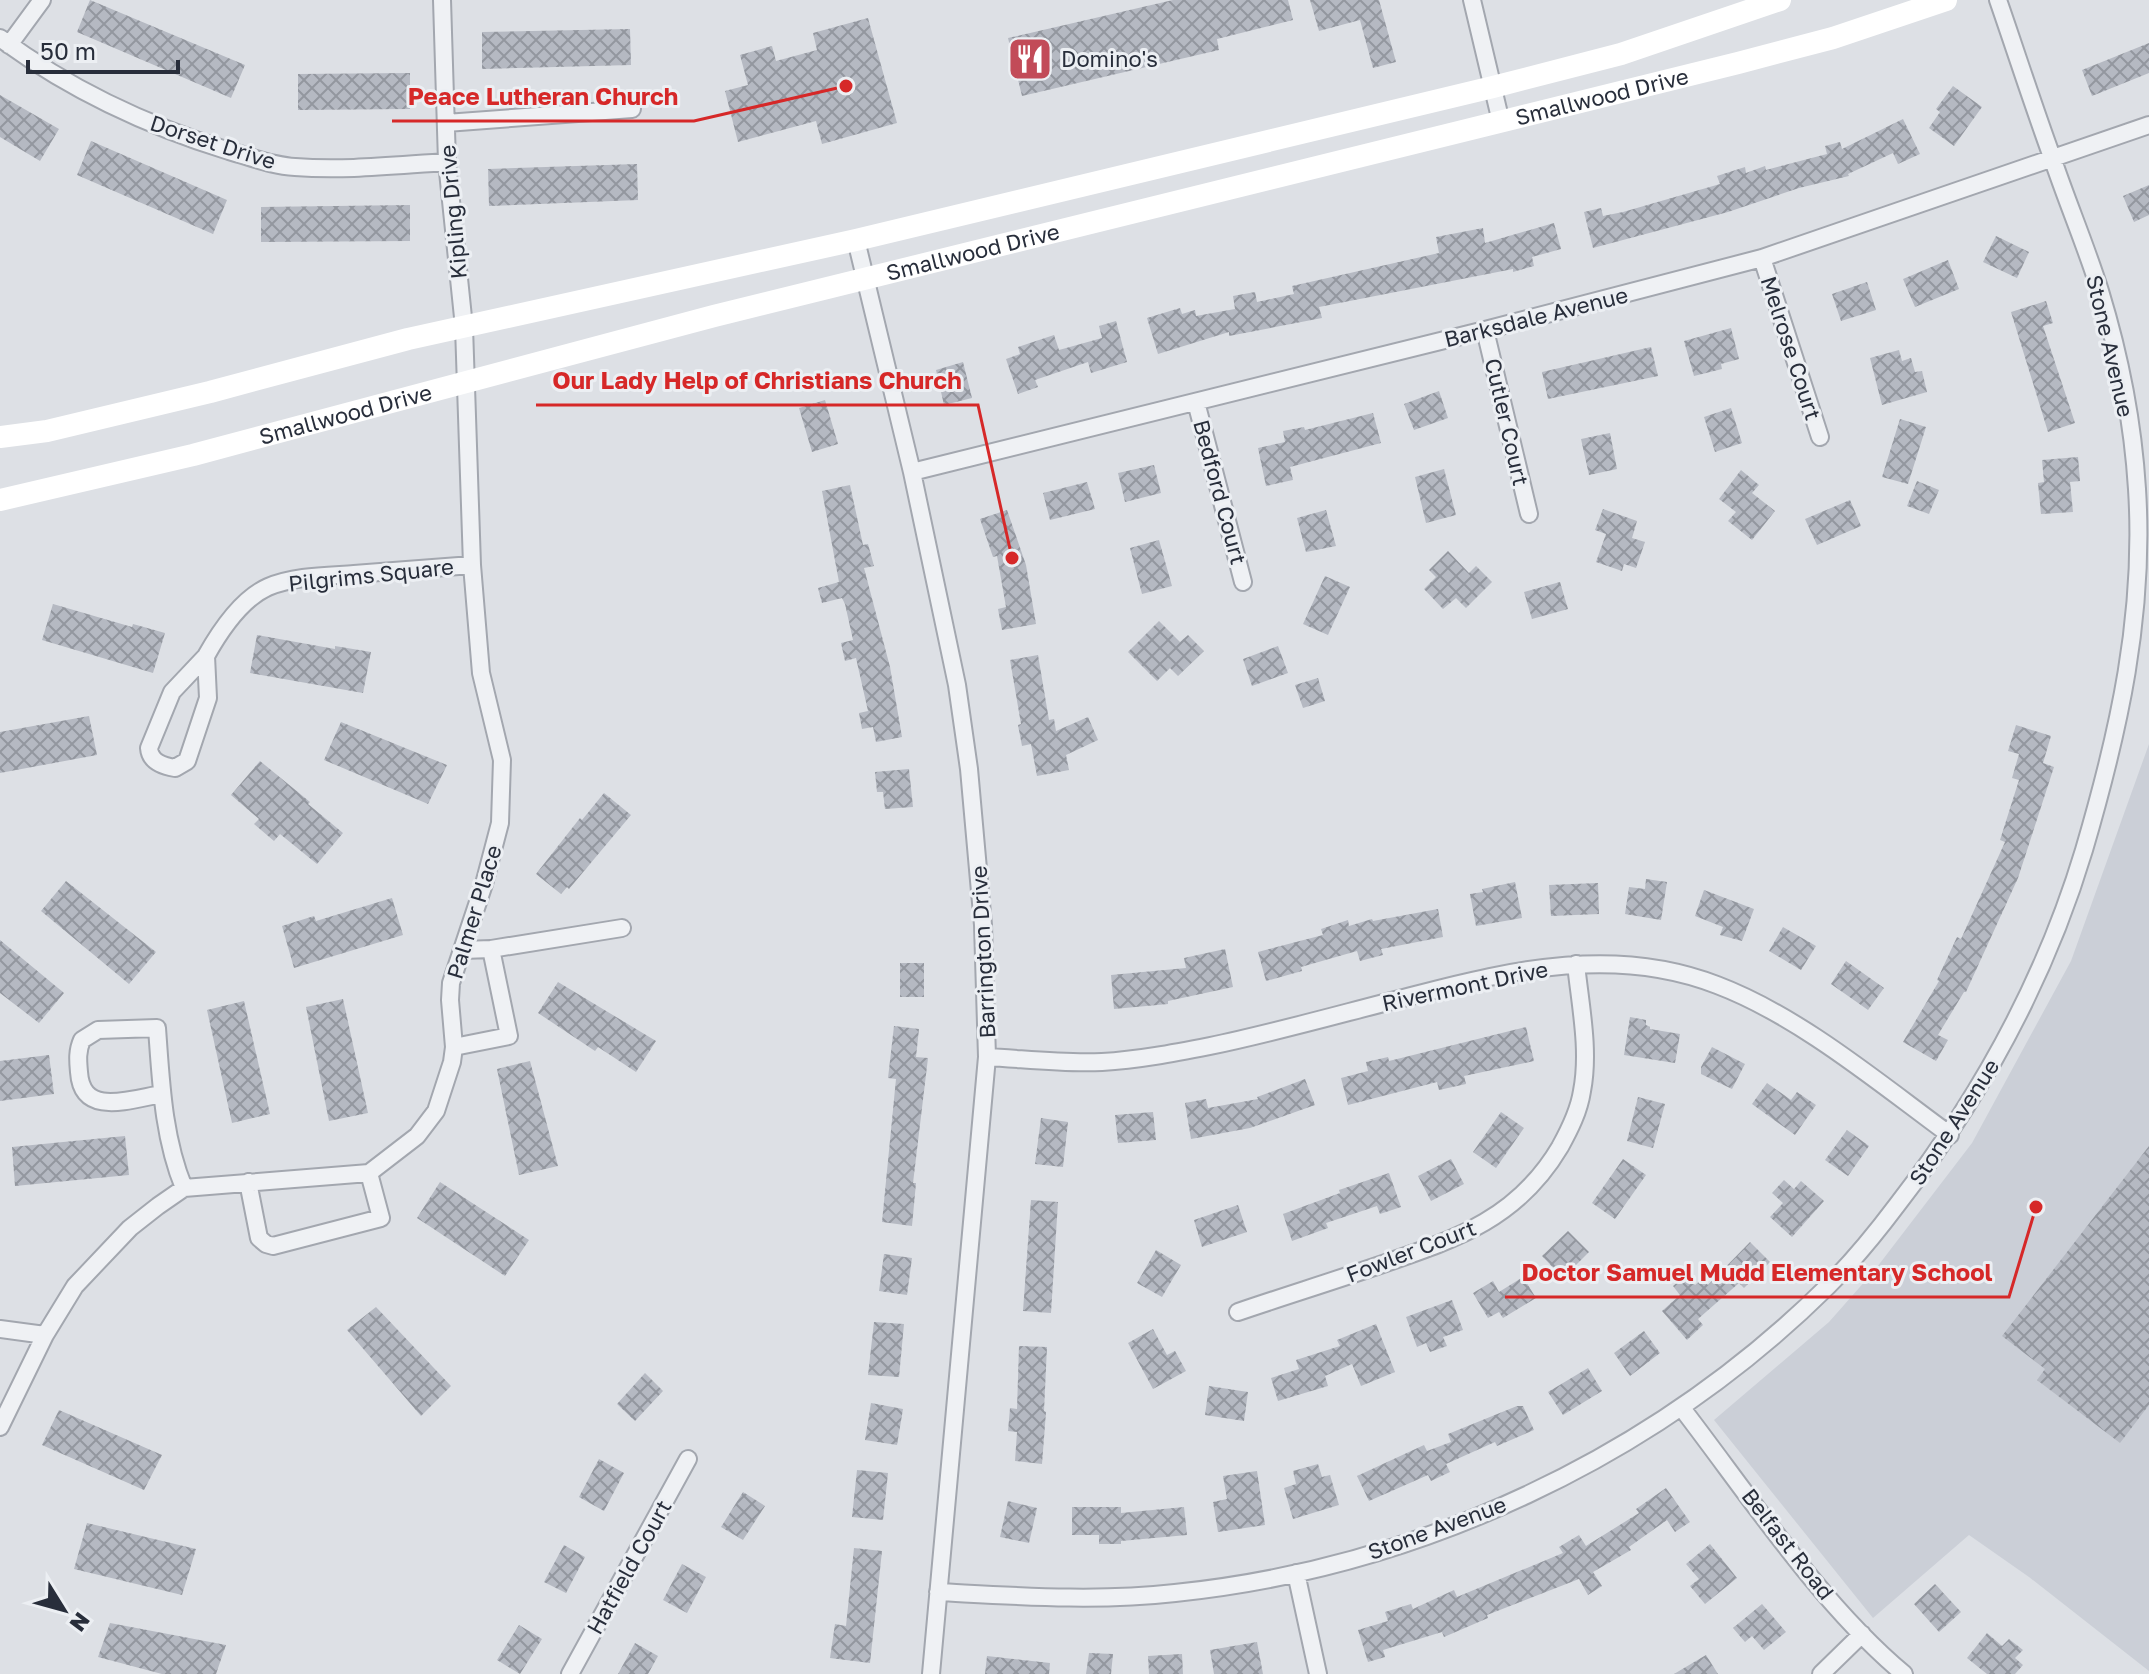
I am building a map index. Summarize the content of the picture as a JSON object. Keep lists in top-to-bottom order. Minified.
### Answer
{"streets":{"main road":["Smallwood Drive"],"street":["Dorset Drive","Kipling Drive","Barksdale Avenue","Stone Avenue","Melrose Court","Cutler Court","Bedford Court","Pilgrims Square","Palmer Place","Barrington Drive","Rivermont Drive","Fowler Court","Belfast Road","Hatfield Court"]},"crossings":[["Smallwood Drive","Kipling Drive"],["Smallwood Drive","Palmer Place"],["Smallwood Drive","Barrington Drive"],["Dorset Drive","Kipling Drive"],["Kipling Drive","Palmer Place"],["Barksdale Avenue","Stone Avenue"],["Barksdale Avenue","Melrose Court"],["Barksdale Avenue","Cutler Court"],["Barksdale Avenue","Bedford Court"],["Barksdale Avenue","Barrington Drive"],["Stone Avenue","Barrington Drive"],["Stone Avenue","Rivermont Drive"],["Stone Avenue","Belfast Road"],["Pilgrims Square","Palmer Place"],["Barrington Drive","Rivermont Drive"],["Rivermont Drive","Fowler Court"]],"places":{"restaurant":["Domino's"],"other":["Peace Lutheran Church","Our Lady Help of Christians Church","Doctor Samuel Mudd Elementary School"]},"scale_bar":"50 m","north":"bottom right"}
